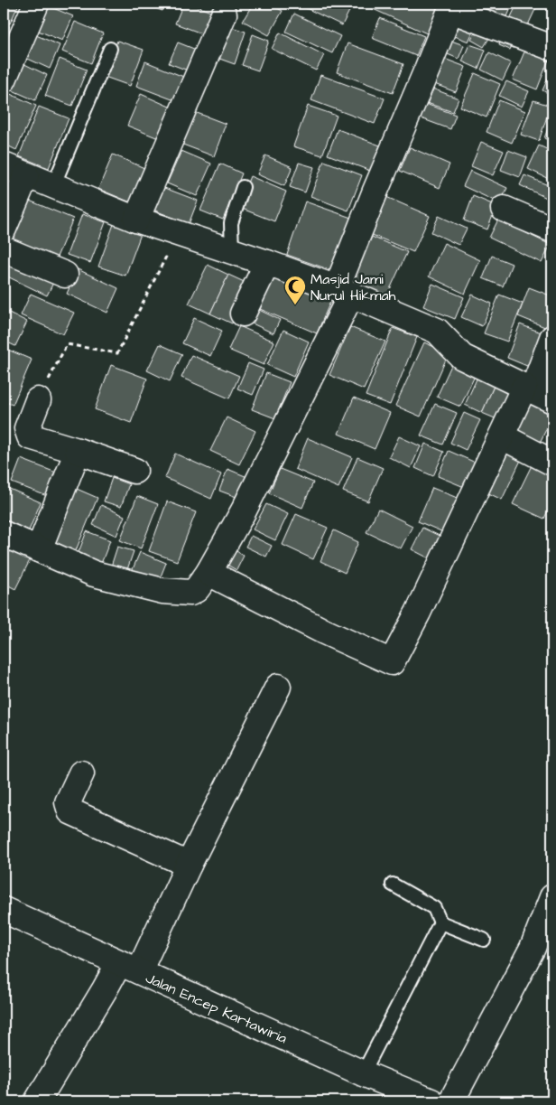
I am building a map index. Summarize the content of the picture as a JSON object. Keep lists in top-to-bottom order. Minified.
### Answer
{"streets":{"street":["Jalan Encep Kartawiria"]},"places":{"mosque":["Masjid Jami Nurul Hikmah"]}}
